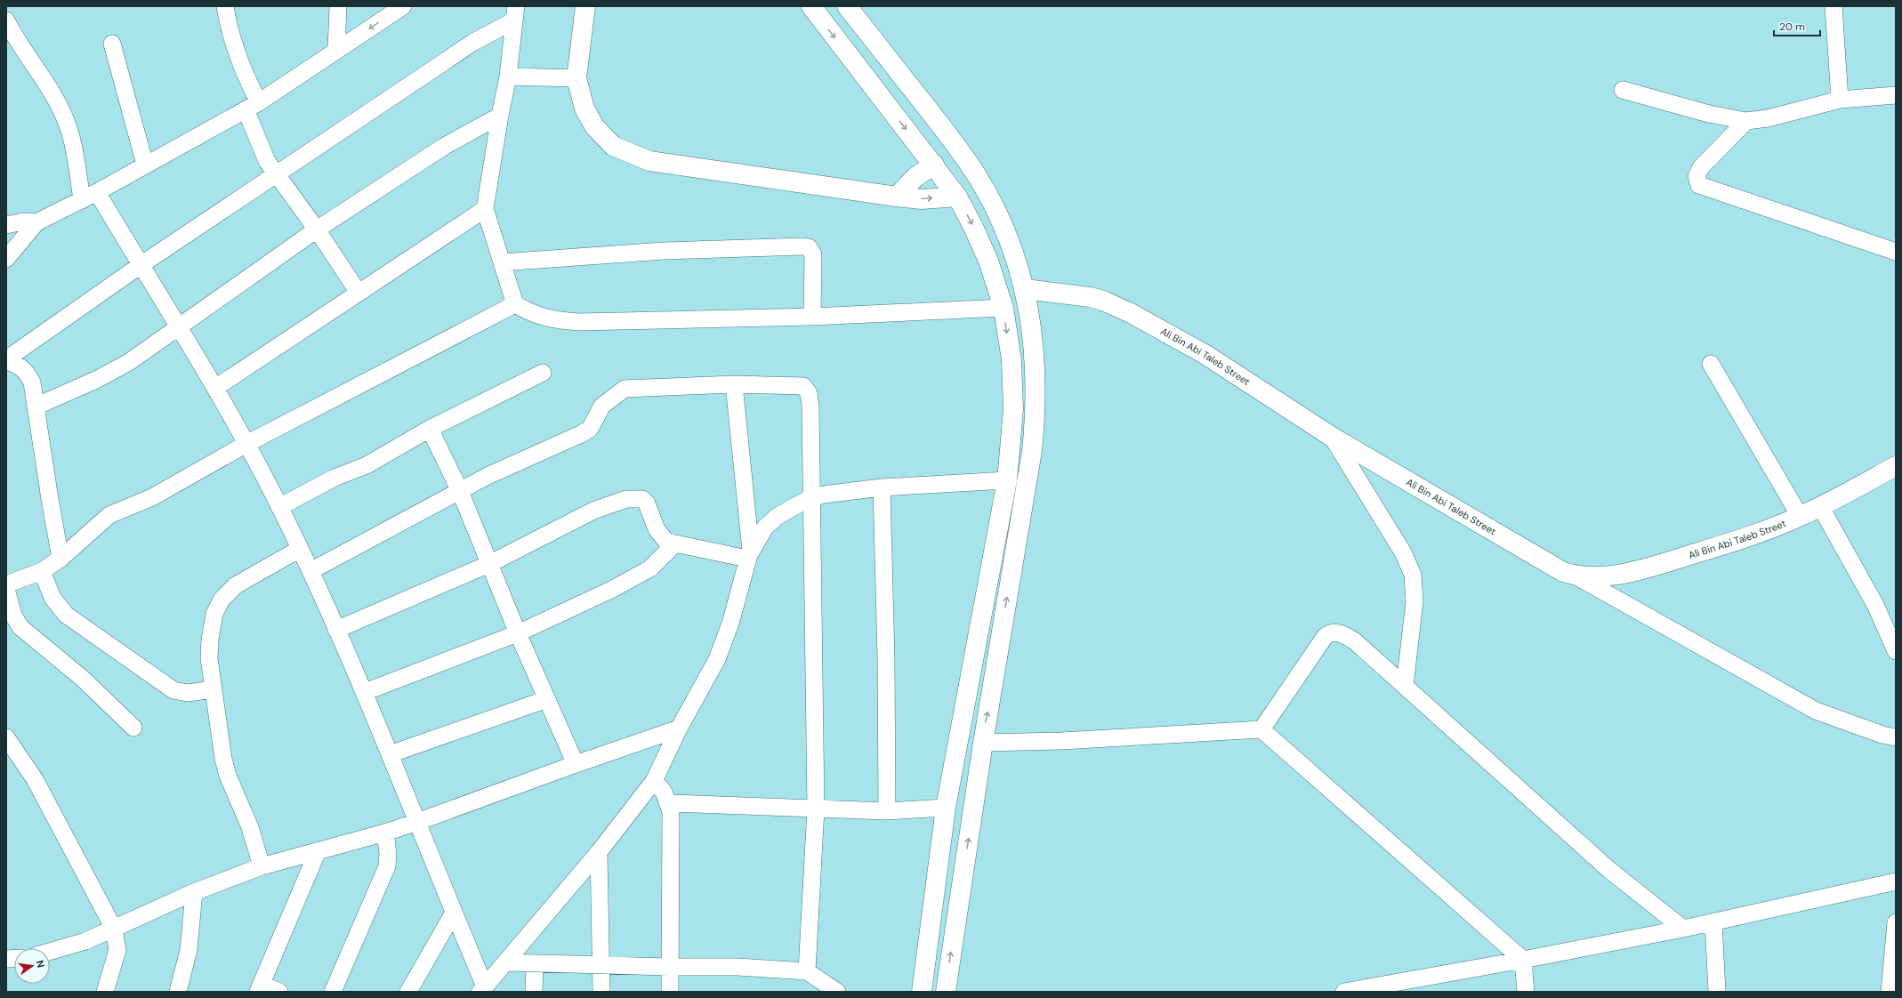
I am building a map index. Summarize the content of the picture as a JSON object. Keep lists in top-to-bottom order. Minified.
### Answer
{"streets":{"main road":["Ali Bin Abi Taleb Street"]},"scale_bar":"20 m","north":"right"}
